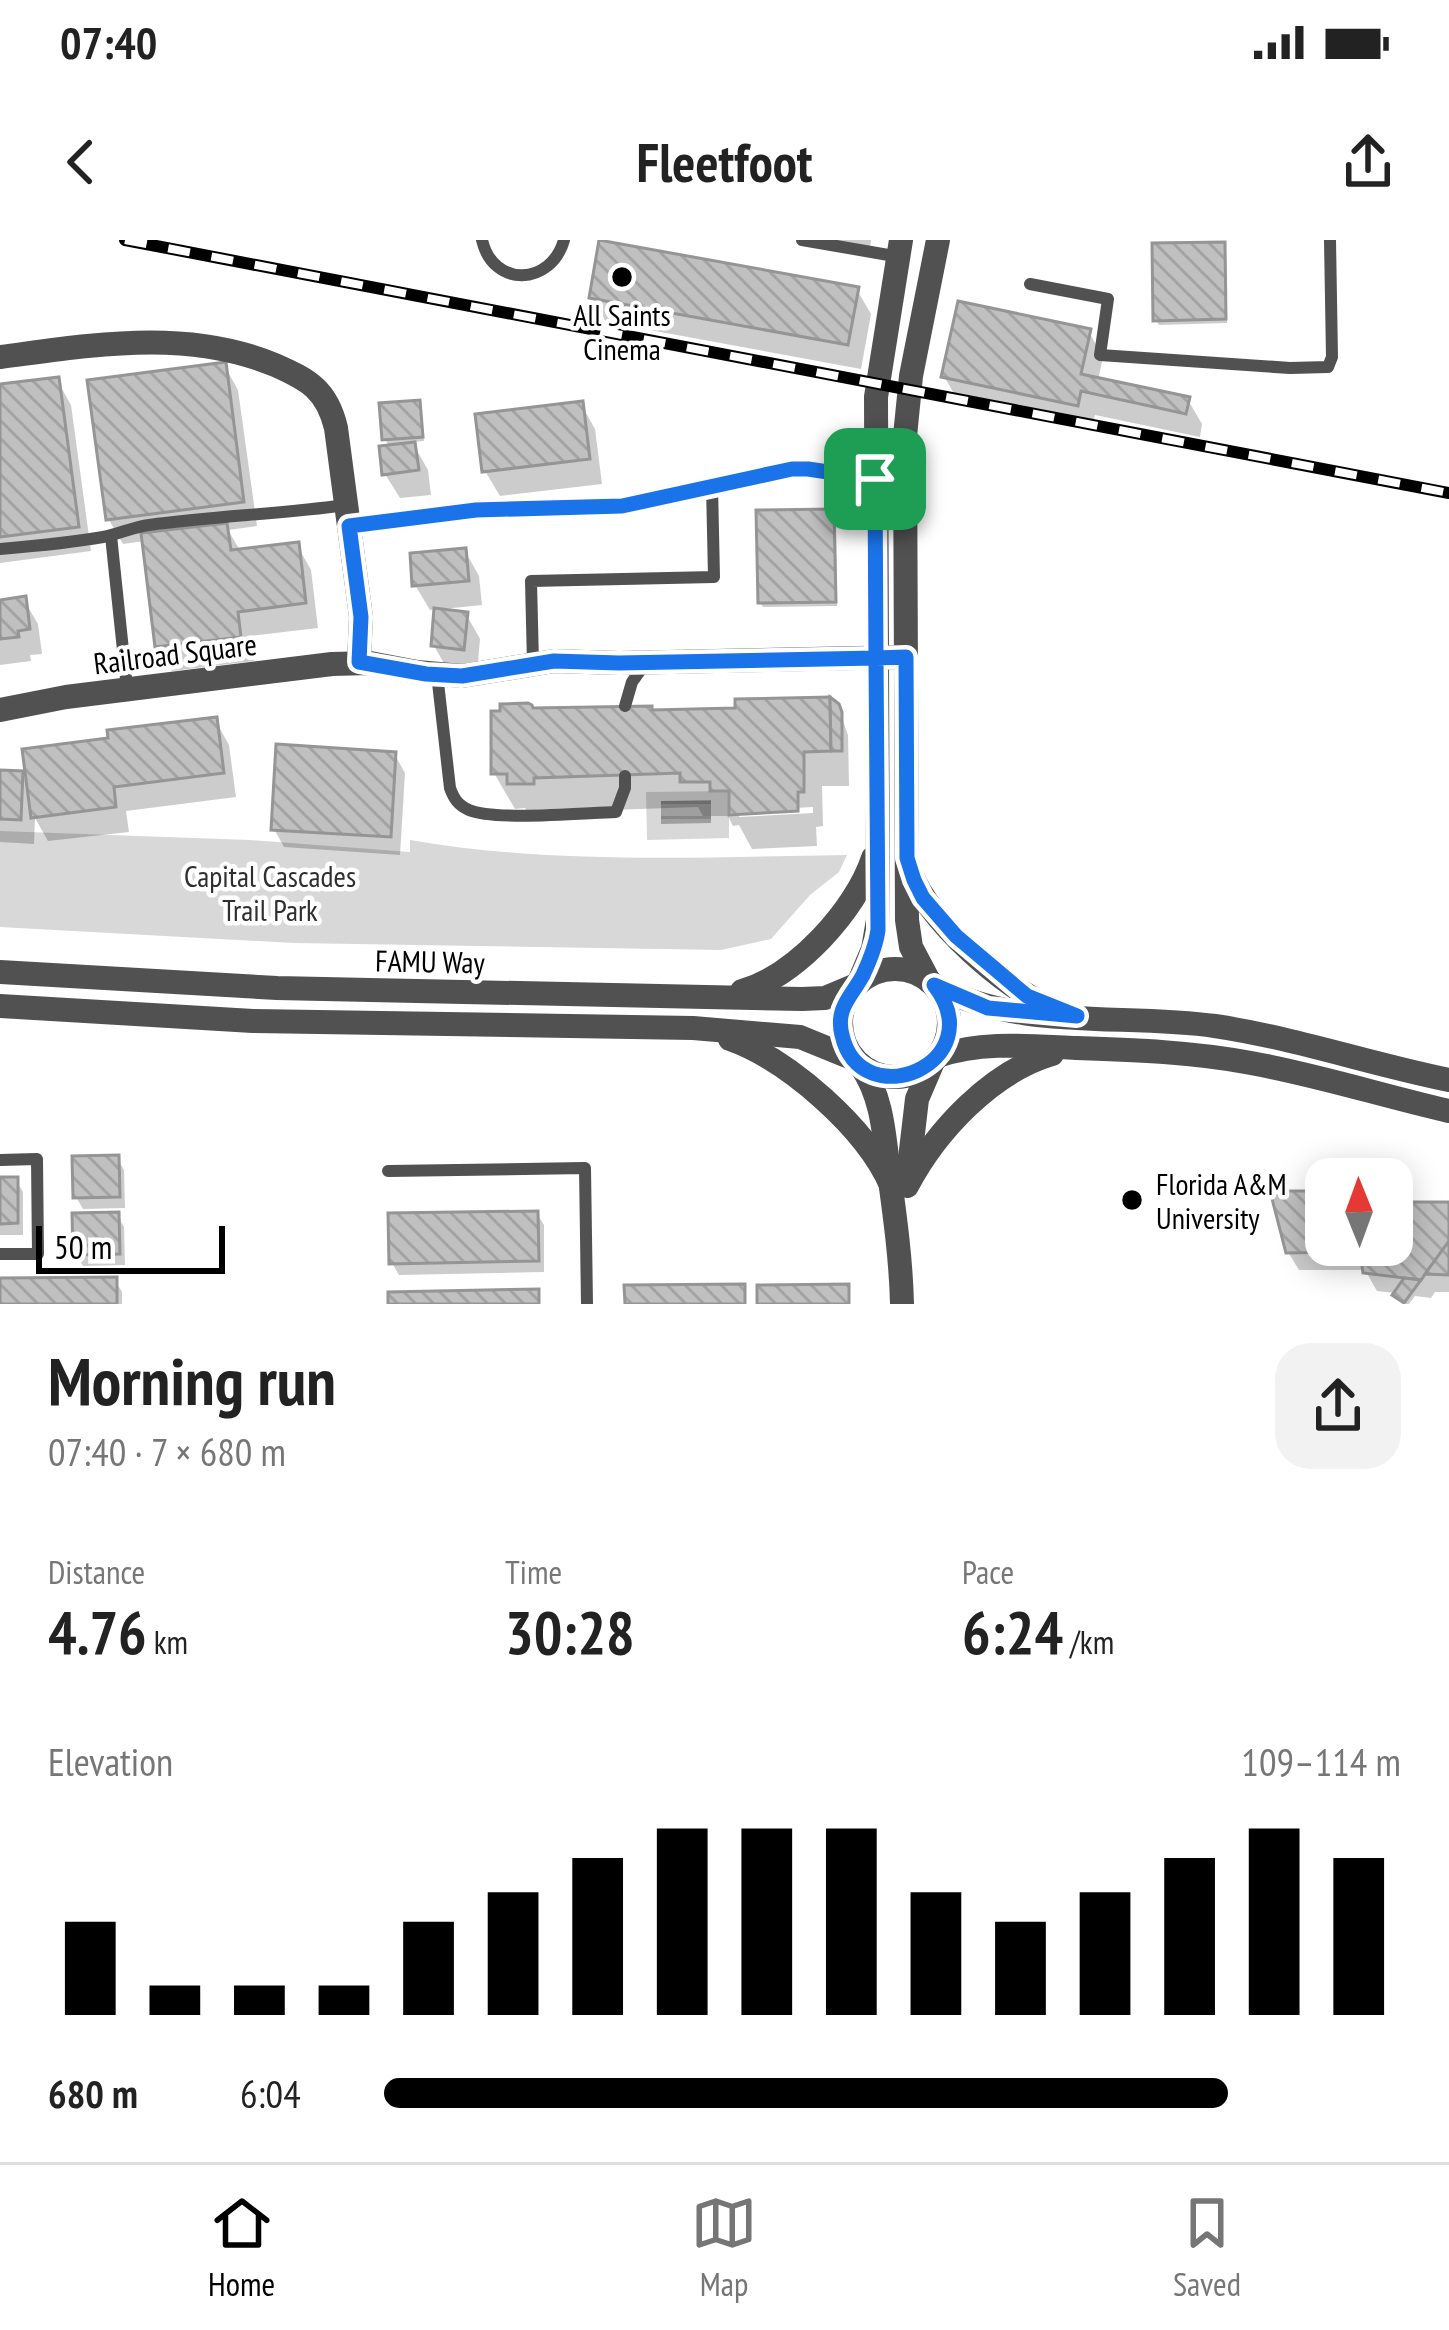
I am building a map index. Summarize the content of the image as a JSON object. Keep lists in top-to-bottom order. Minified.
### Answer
{"streets":{"street":["Railroad Square","FAMU Way"]},"parks":["Capital Cascades Trail Park"],"places":["All Saints Cinema","Florida A&M University"],"scale_bar":"50 m","north":"top","page":{"status":"07:40","header":"Fleetfoot","scale":"50 m","heading":["Morning run","07:40 · 7 × 680 m"],"stats":[["Distance","4.76 km"],["Time","30:28"],["Pace","6:24 /km"]],"chart":["Elevation","109–114 m"],"list":[{"name":"680 m","note":"6:04"}],"tabs":["Home","Map","Saved"]}}
